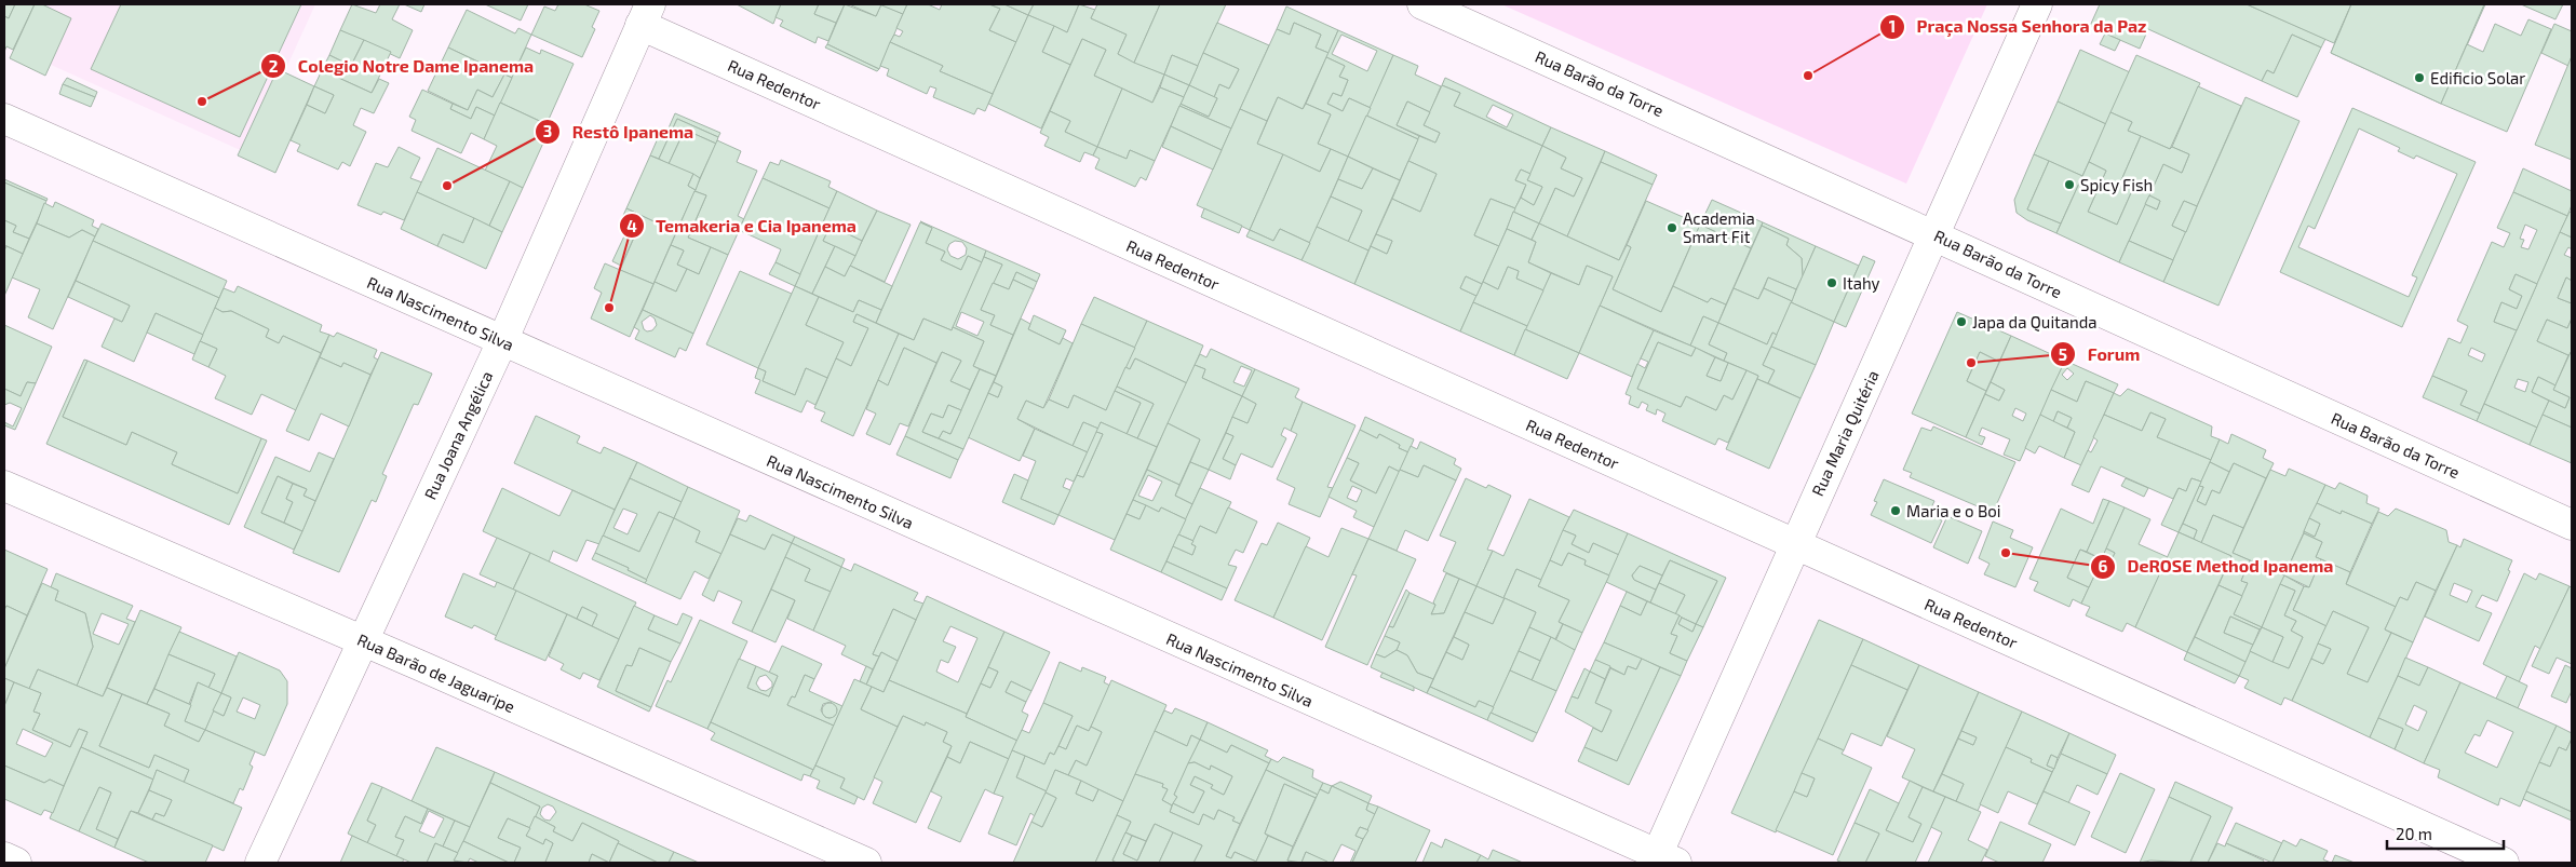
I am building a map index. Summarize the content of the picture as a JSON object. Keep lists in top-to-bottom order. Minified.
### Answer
{"streets":{"street":["Rua Barão da Torre","Rua Redentor","Rua Nascimento Silva","Rua Maria Quitéria","Rua Joana Angélica","Rua Barão de Jaguaripe"]},"crossings":[["Rua Barão da Torre","Rua Maria Quitéria"],["Rua Redentor","Rua Maria Quitéria"],["Rua Redentor","Rua Joana Angélica"],["Rua Nascimento Silva","Rua Maria Quitéria"],["Rua Nascimento Silva","Rua Joana Angélica"],["Rua Joana Angélica","Rua Barão de Jaguaripe"]],"places":["Praça Nossa Senhora da Paz","Edificio Solar","Colegio Notre Dame Ipanema","Spicy Fish","Restô Ipanema","Academia Smart Fit","Itahy","Temakeria e Cia Ipanema","Japa da Quitanda","Forum","Maria e o Boi","DeROSE Method Ipanema"],"scale_bar":"20 m"}
